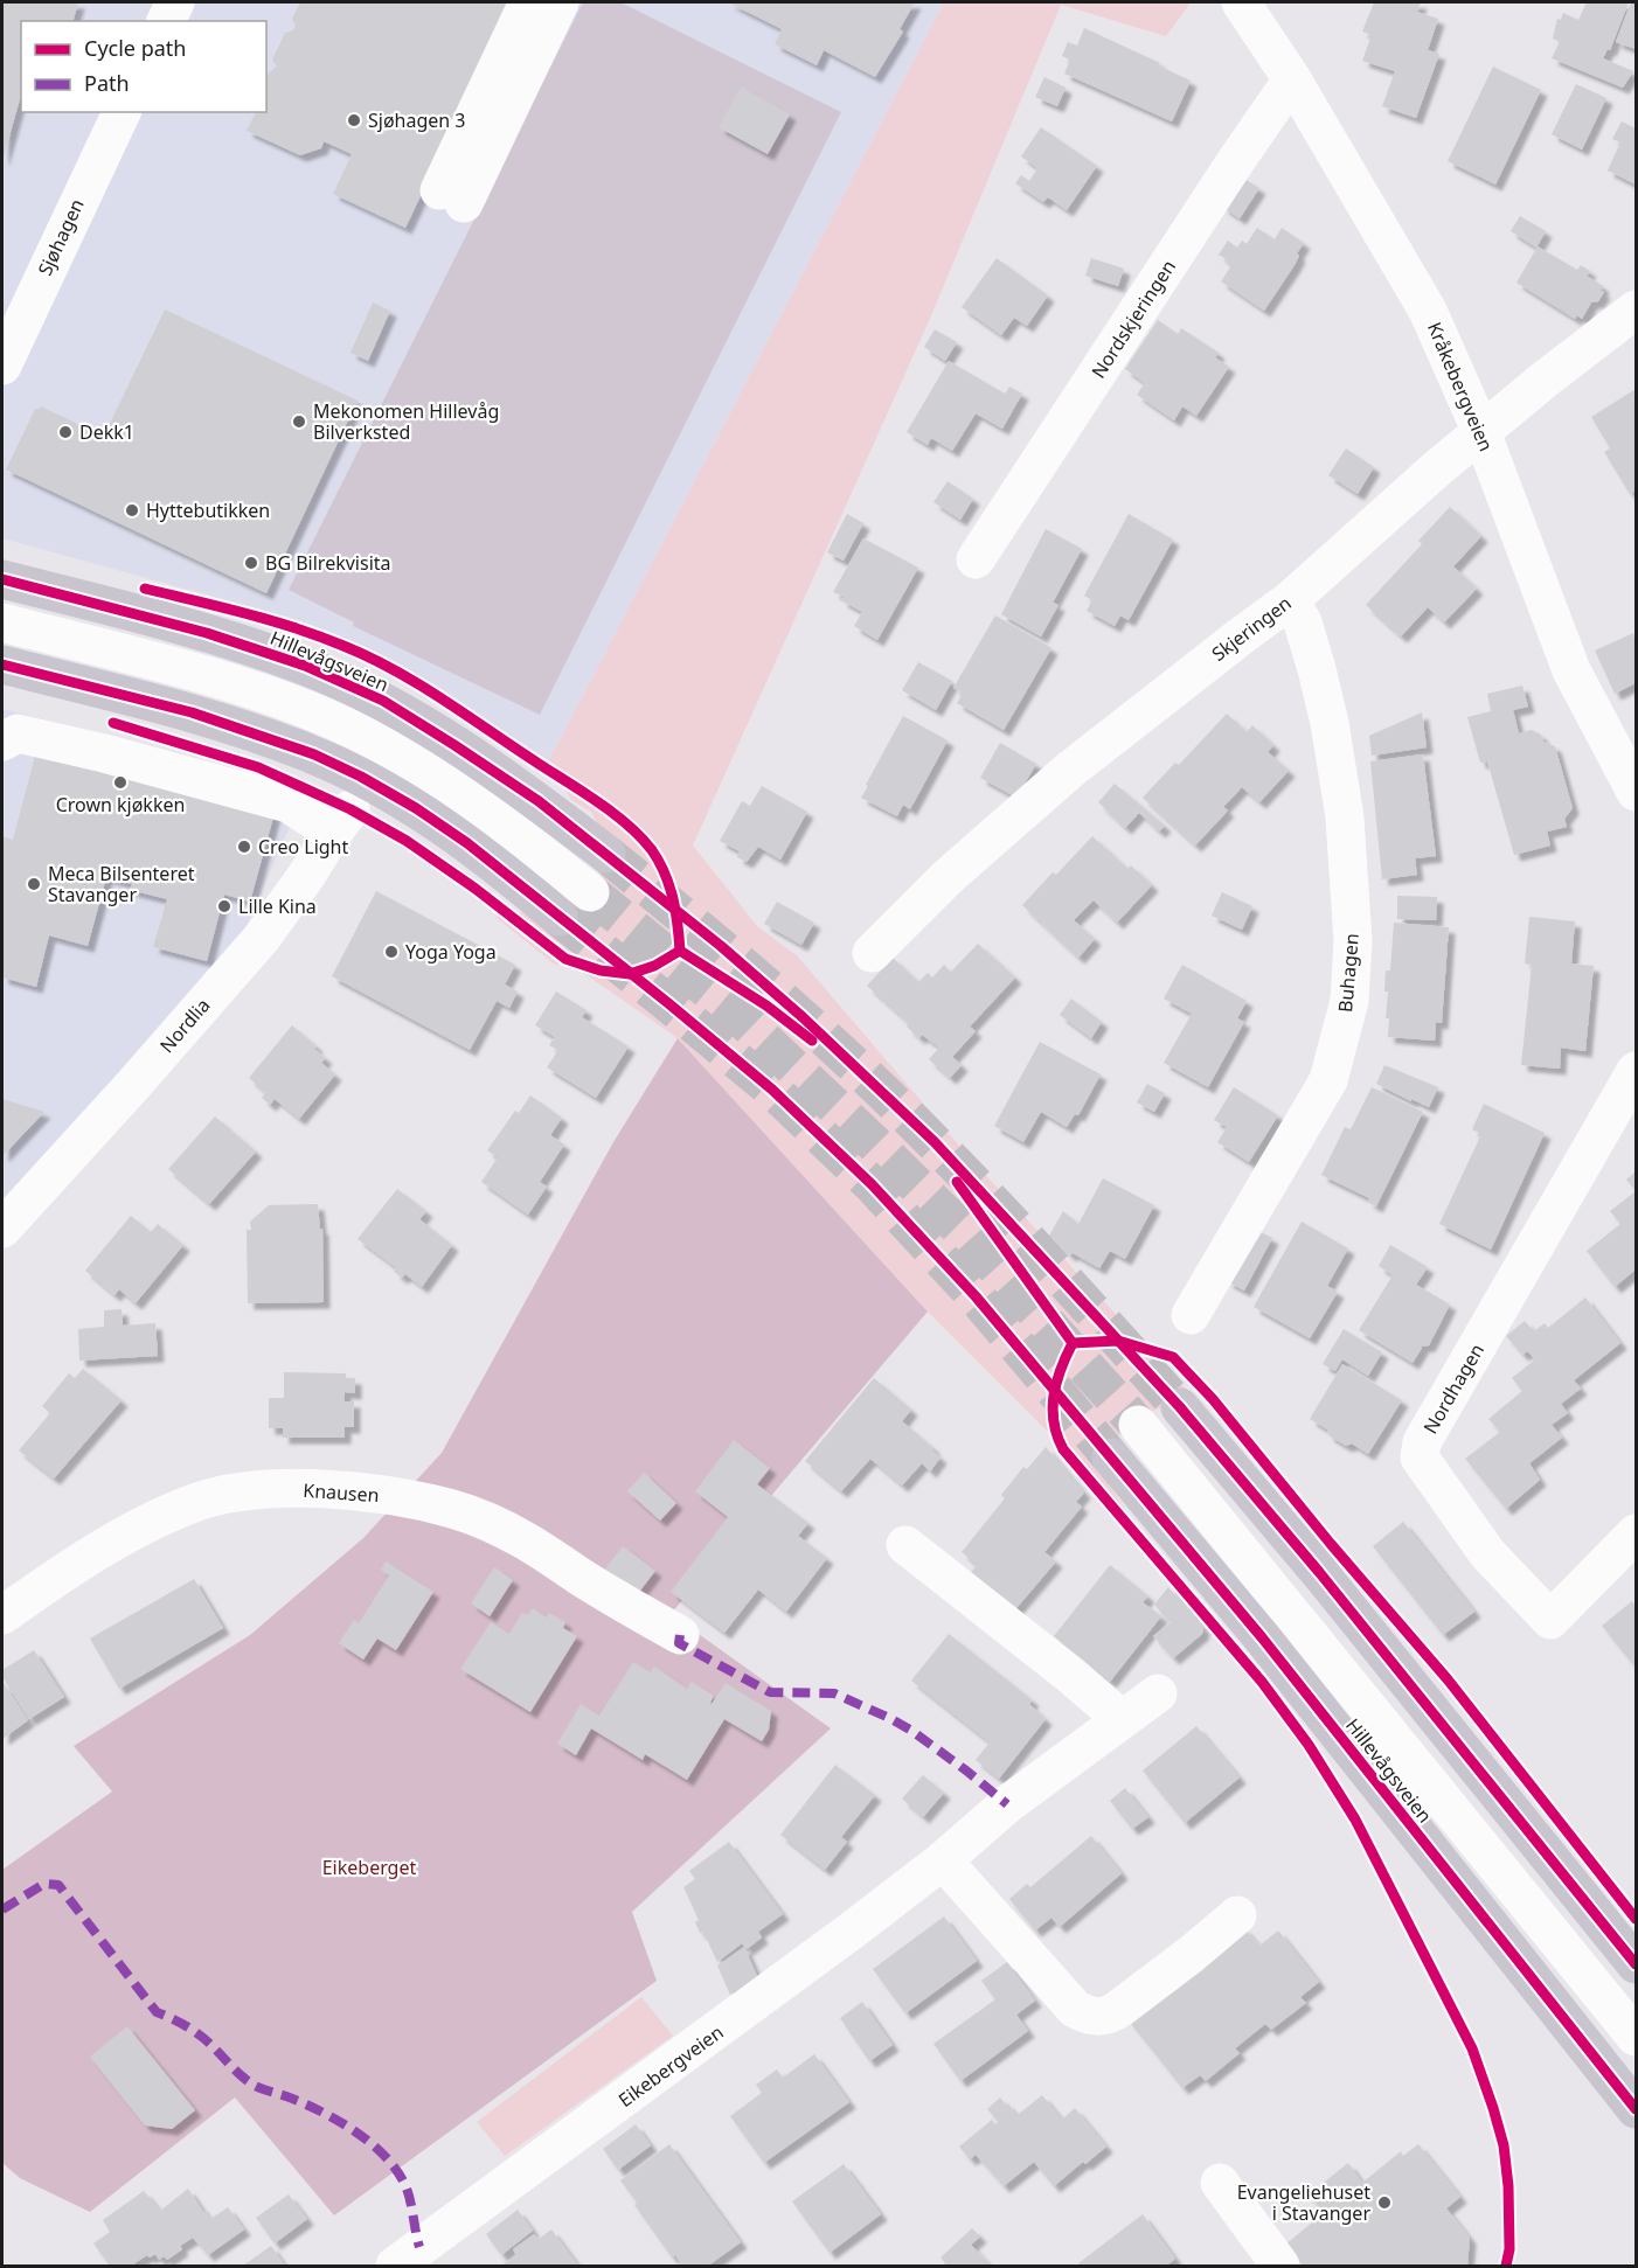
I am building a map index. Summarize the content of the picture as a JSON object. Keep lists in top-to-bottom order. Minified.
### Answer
{"streets":{"main road":["Hillevågsveien"],"street":["Sjøhagen","Nordskjeringen","Kråkebergveien","Skjeringen","Buhagen","Nordlia","Nordhagen","Knausen","Eikebergveien"]},"crossings":[["Nordskjeringen","Kråkebergveien"],["Kråkebergveien","Skjeringen"],["Skjeringen","Buhagen"]],"parks":["Eikeberget"],"places":["Sjøhagen 3","Mekonomen Hillevåg Bilverksted","Dekk1","Hyttebutikken","BG Bilrekvisita","Crown kjøkken","Creo Light","Meca Bilsenteret Stavanger","Lille Kina","Yoga Yoga","Evangeliehuset i Stavanger"],"legend":["Cycle path","Path"]}
